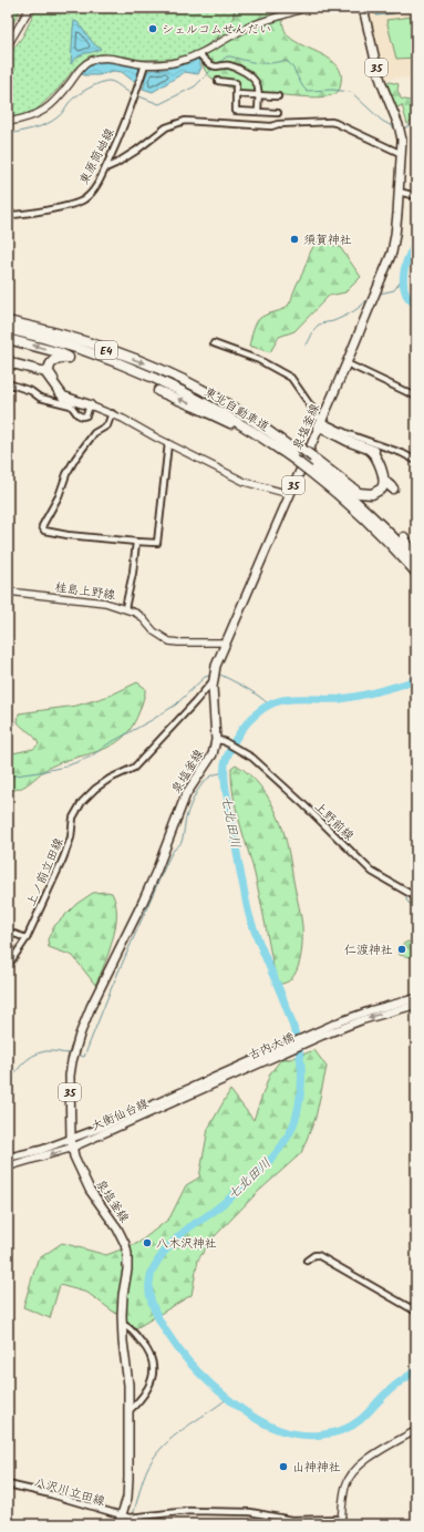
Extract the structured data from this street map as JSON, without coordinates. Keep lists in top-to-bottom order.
{
  "streets": {
    "highway": ["E4", "東北自動車道"],
    "main road": [
      "35",
      "泉塩釜線",
      "古内大橋",
      "大衡仙台線"
    ],
    "street": [
      "東原筒岫線",
      "桂島上野線",
      "上野前線",
      "上ノ前立田線",
      "八沢川立田線"
    ]
  },
  "crossings": [
    ["泉塩釜線", "桂島上野線"],
    ["泉塩釜線", "上野前線"],
    ["泉塩釜線", "上ノ前立田線"],
    ["泉塩釜線", "大衡仙台線"],
    ["泉塩釜線", "八沢川立田線"],
    ["古内大橋", "大衡仙台線"]
  ],
  "water": ["七北田川"],
  "places": [
    "シェルコムせんだい",
    "須賀神社",
    "仁渡神社",
    "八木沢神社",
    "山神神社"
  ]
}
